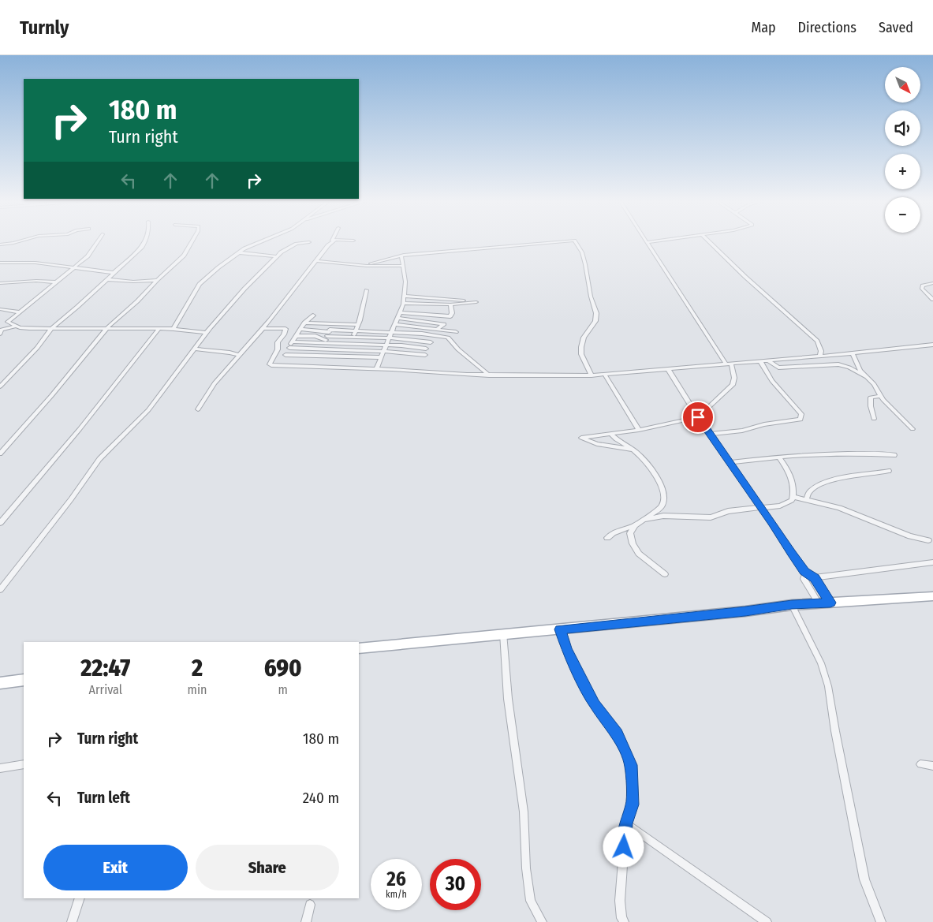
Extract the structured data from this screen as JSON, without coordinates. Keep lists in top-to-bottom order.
{
  "north": "bottom right",
  "page": {
    "header": "Turnly",
    "nav": ["Map", "Directions", "Saved"],
    "map_buttons": ["+", "−"],
    "turn": ["180 m", "Turn right"],
    "eta": [
      "22:47",
      "Arrival",
      "2",
      "min",
      "690",
      "m"
    ],
    "list": [
      {
        "name": "Turn right",
        "value": "180 m"
      },
      {
        "name": "Turn left",
        "value": "240 m"
      }
    ],
    "buttons": ["Exit", "Share"],
    "speed": "26 km/h",
    "limit": "30"
  }
}
